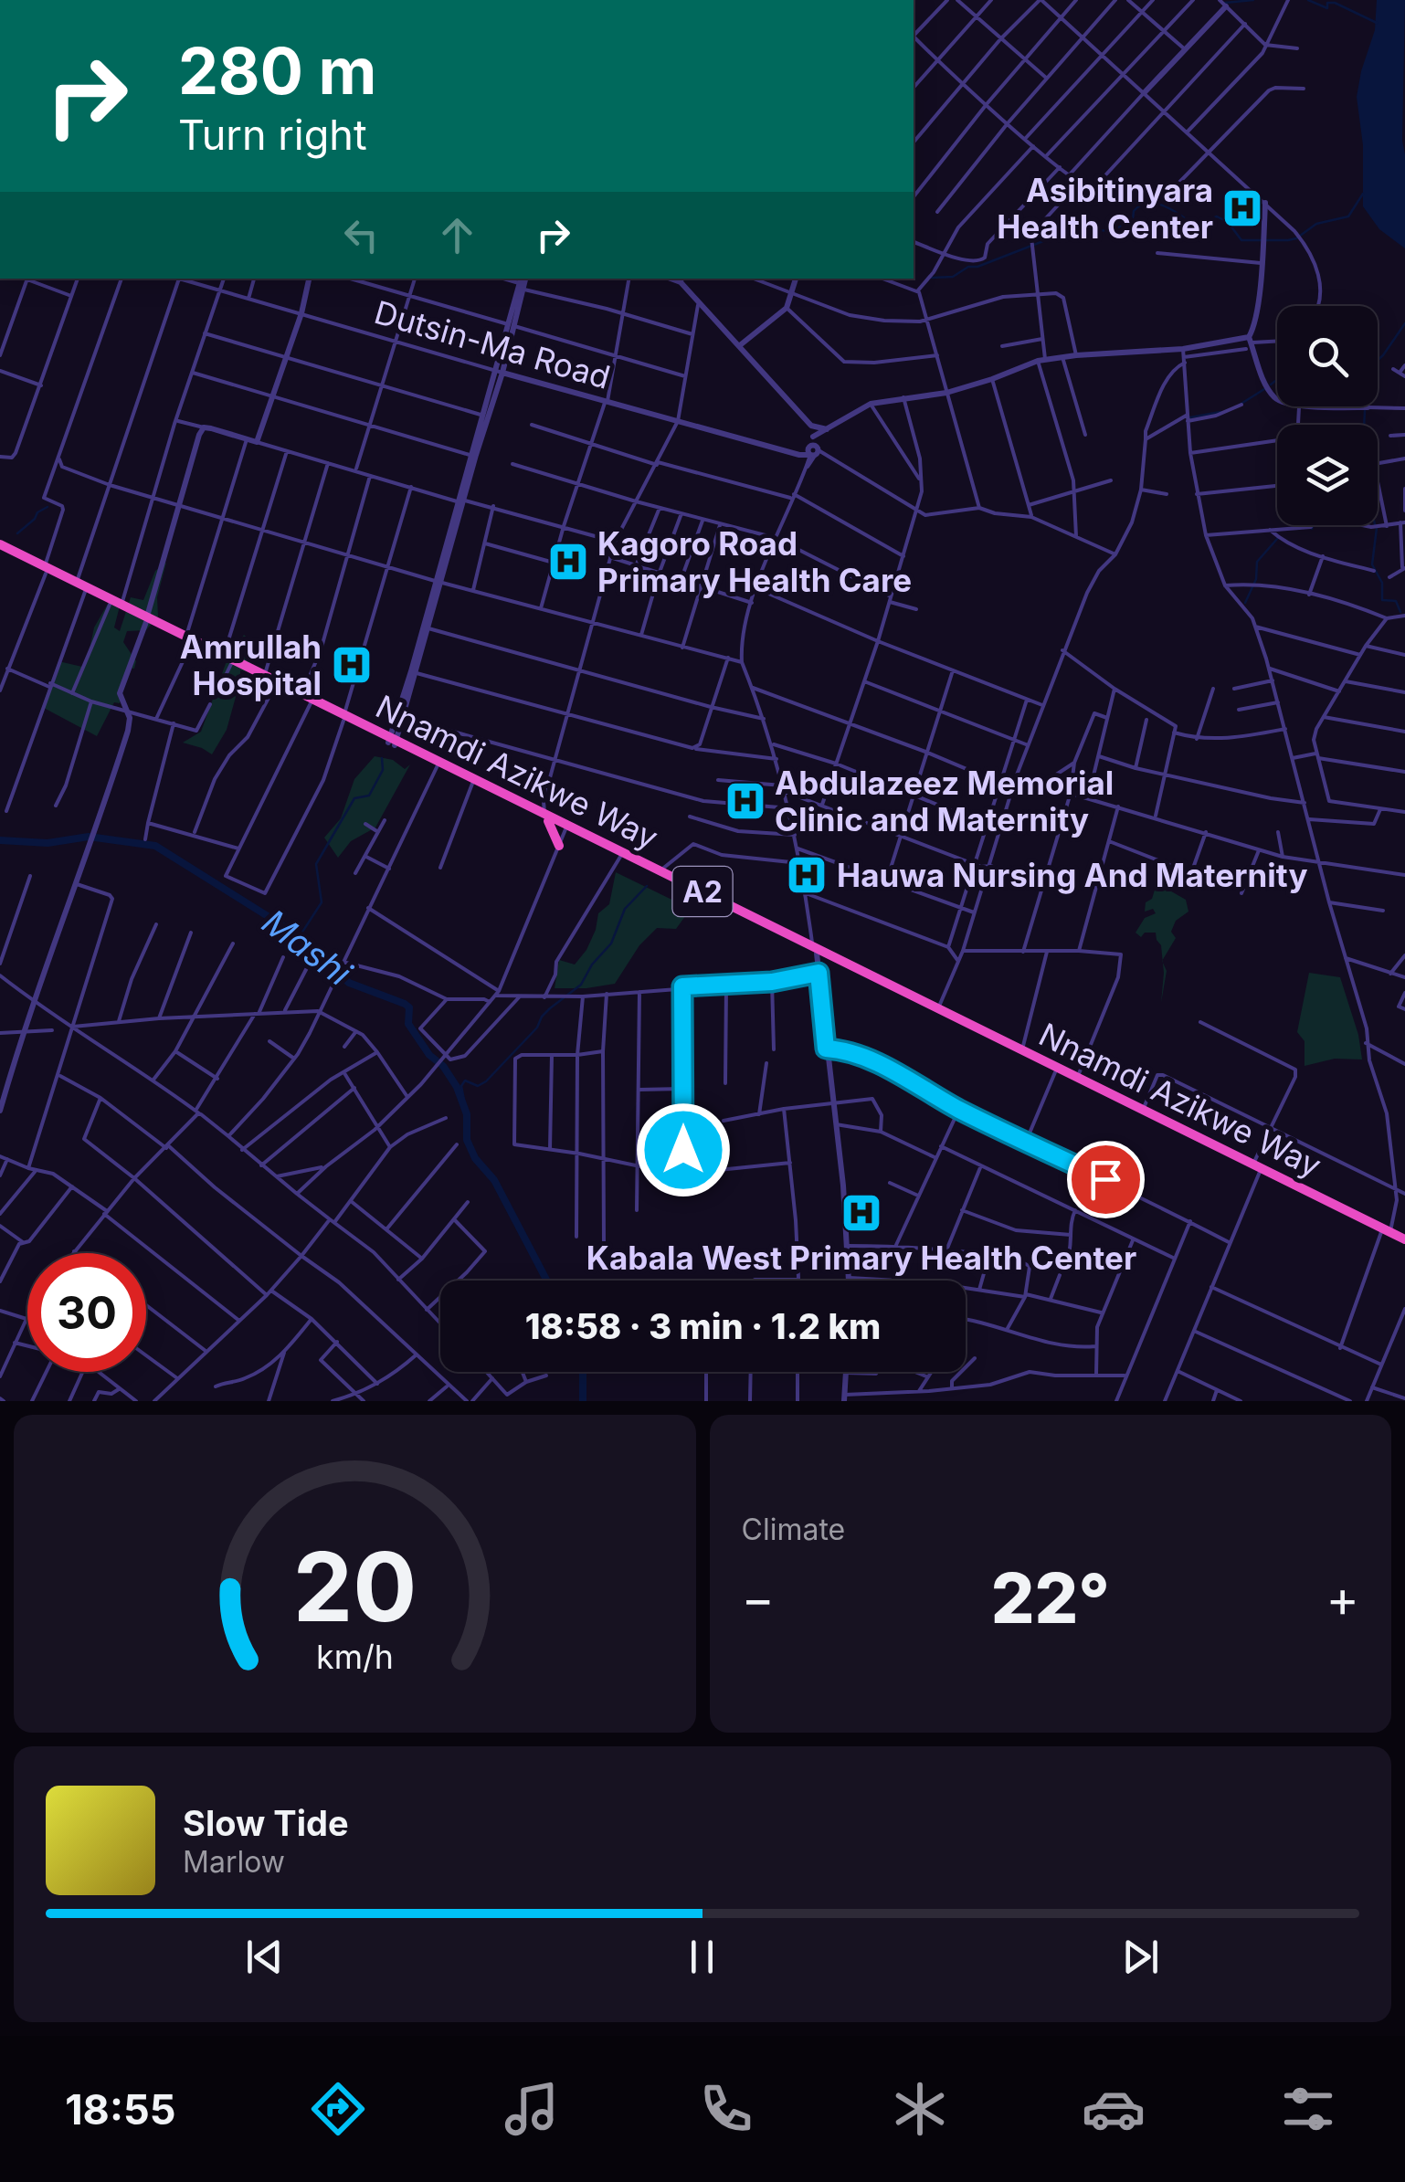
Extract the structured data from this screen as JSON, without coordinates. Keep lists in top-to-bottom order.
{
  "streets": {
    "highway": ["Nnamdi Azikwe Way", "A2"],
    "street": ["Dutsin-Ma Road"]
  },
  "water": ["Mashi"],
  "places": {
    "hospital": [
      "Asibitinyara Health Center",
      "Kagoro Road Primary Health Care",
      "Amrullah Hospital",
      "Abdulazeez Memorial Clinic and Maternity",
      "Hauwa Nursing And Maternity",
      "Kabala West Primary Health Center"
    ]
  },
  "page": {
    "turn": ["280 m", "Turn right"],
    "limit": "30",
    "trip": "18:58 · 3 min · 1.2 km",
    "tile": "Climate",
    "heat": ["−", "22°", "+"],
    "song": ["Slow Tide", "Marlow"],
    "tabs": "18:55",
    "gauge": ["20", "km/h"]
  }
}
